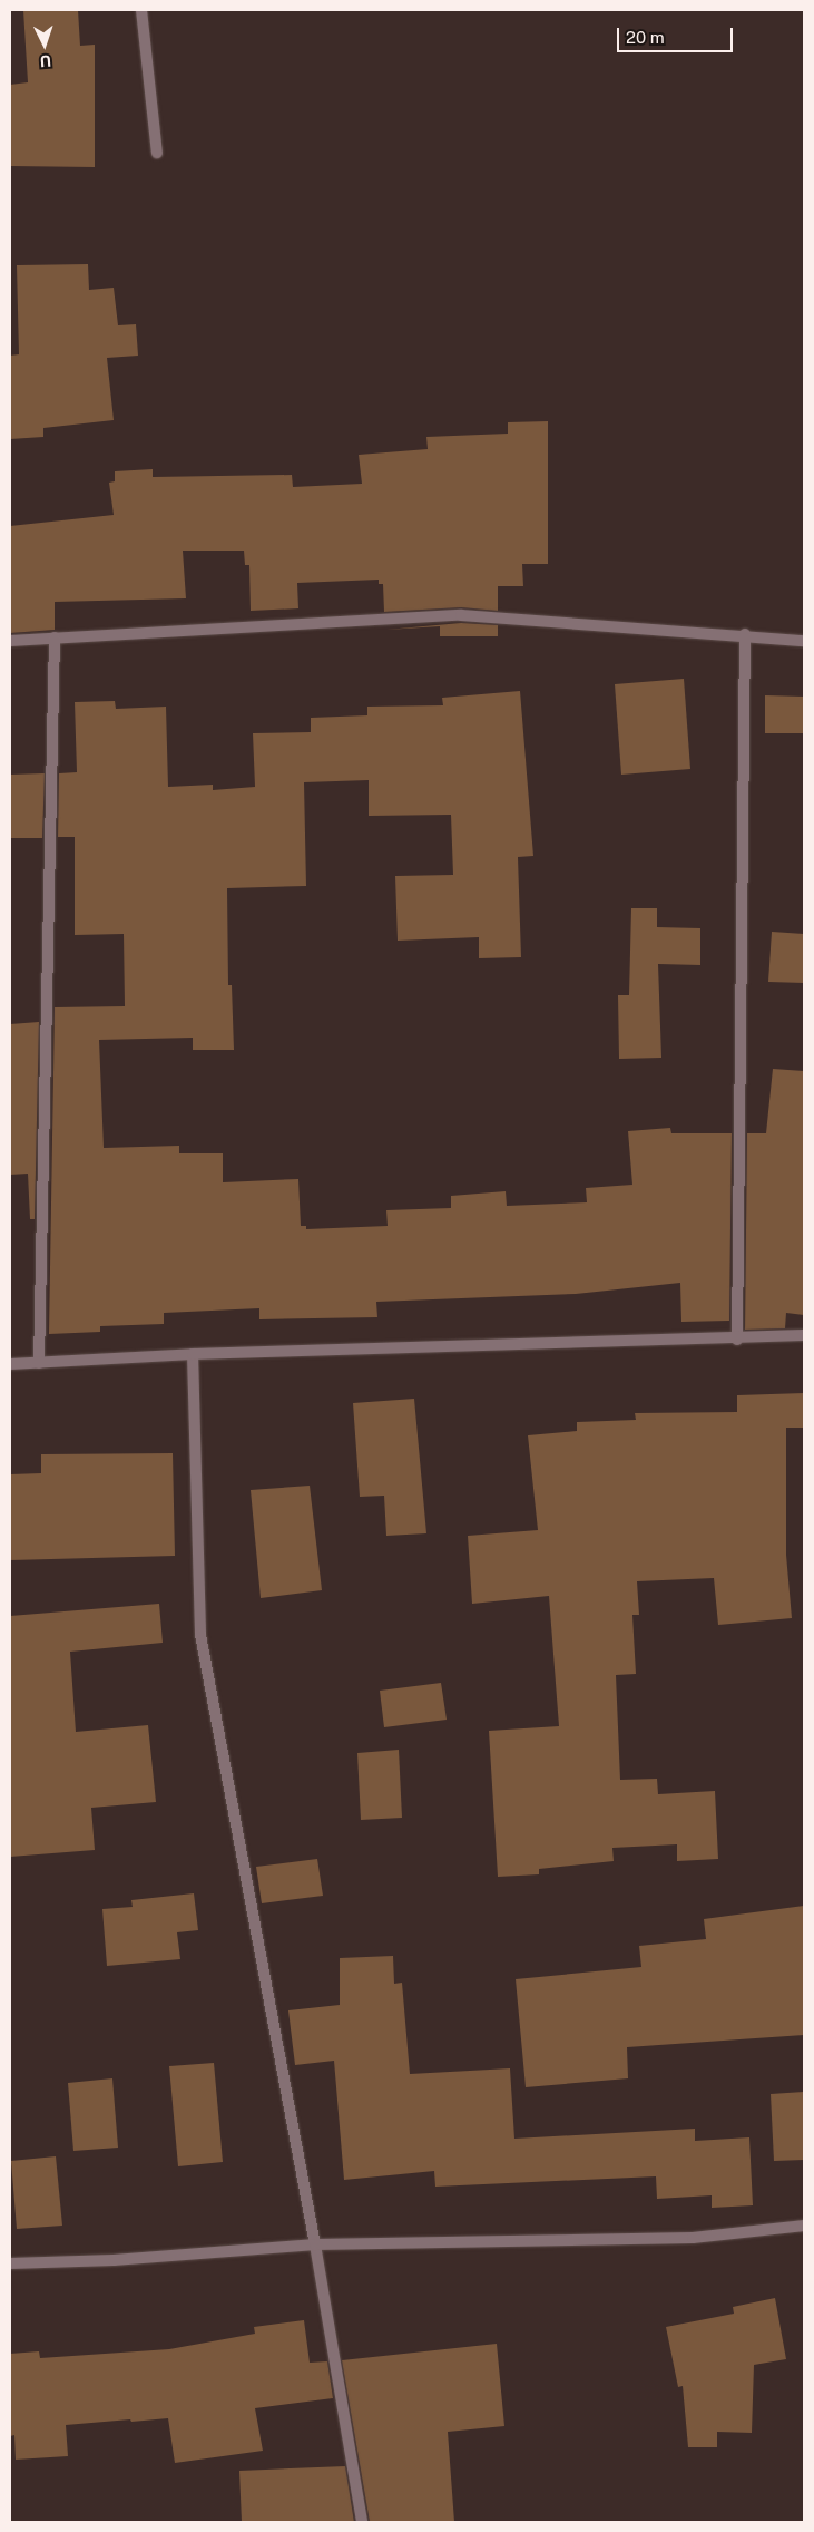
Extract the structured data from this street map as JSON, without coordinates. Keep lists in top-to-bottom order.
{
  "scale_bar": "20 m",
  "north": "bottom"
}
